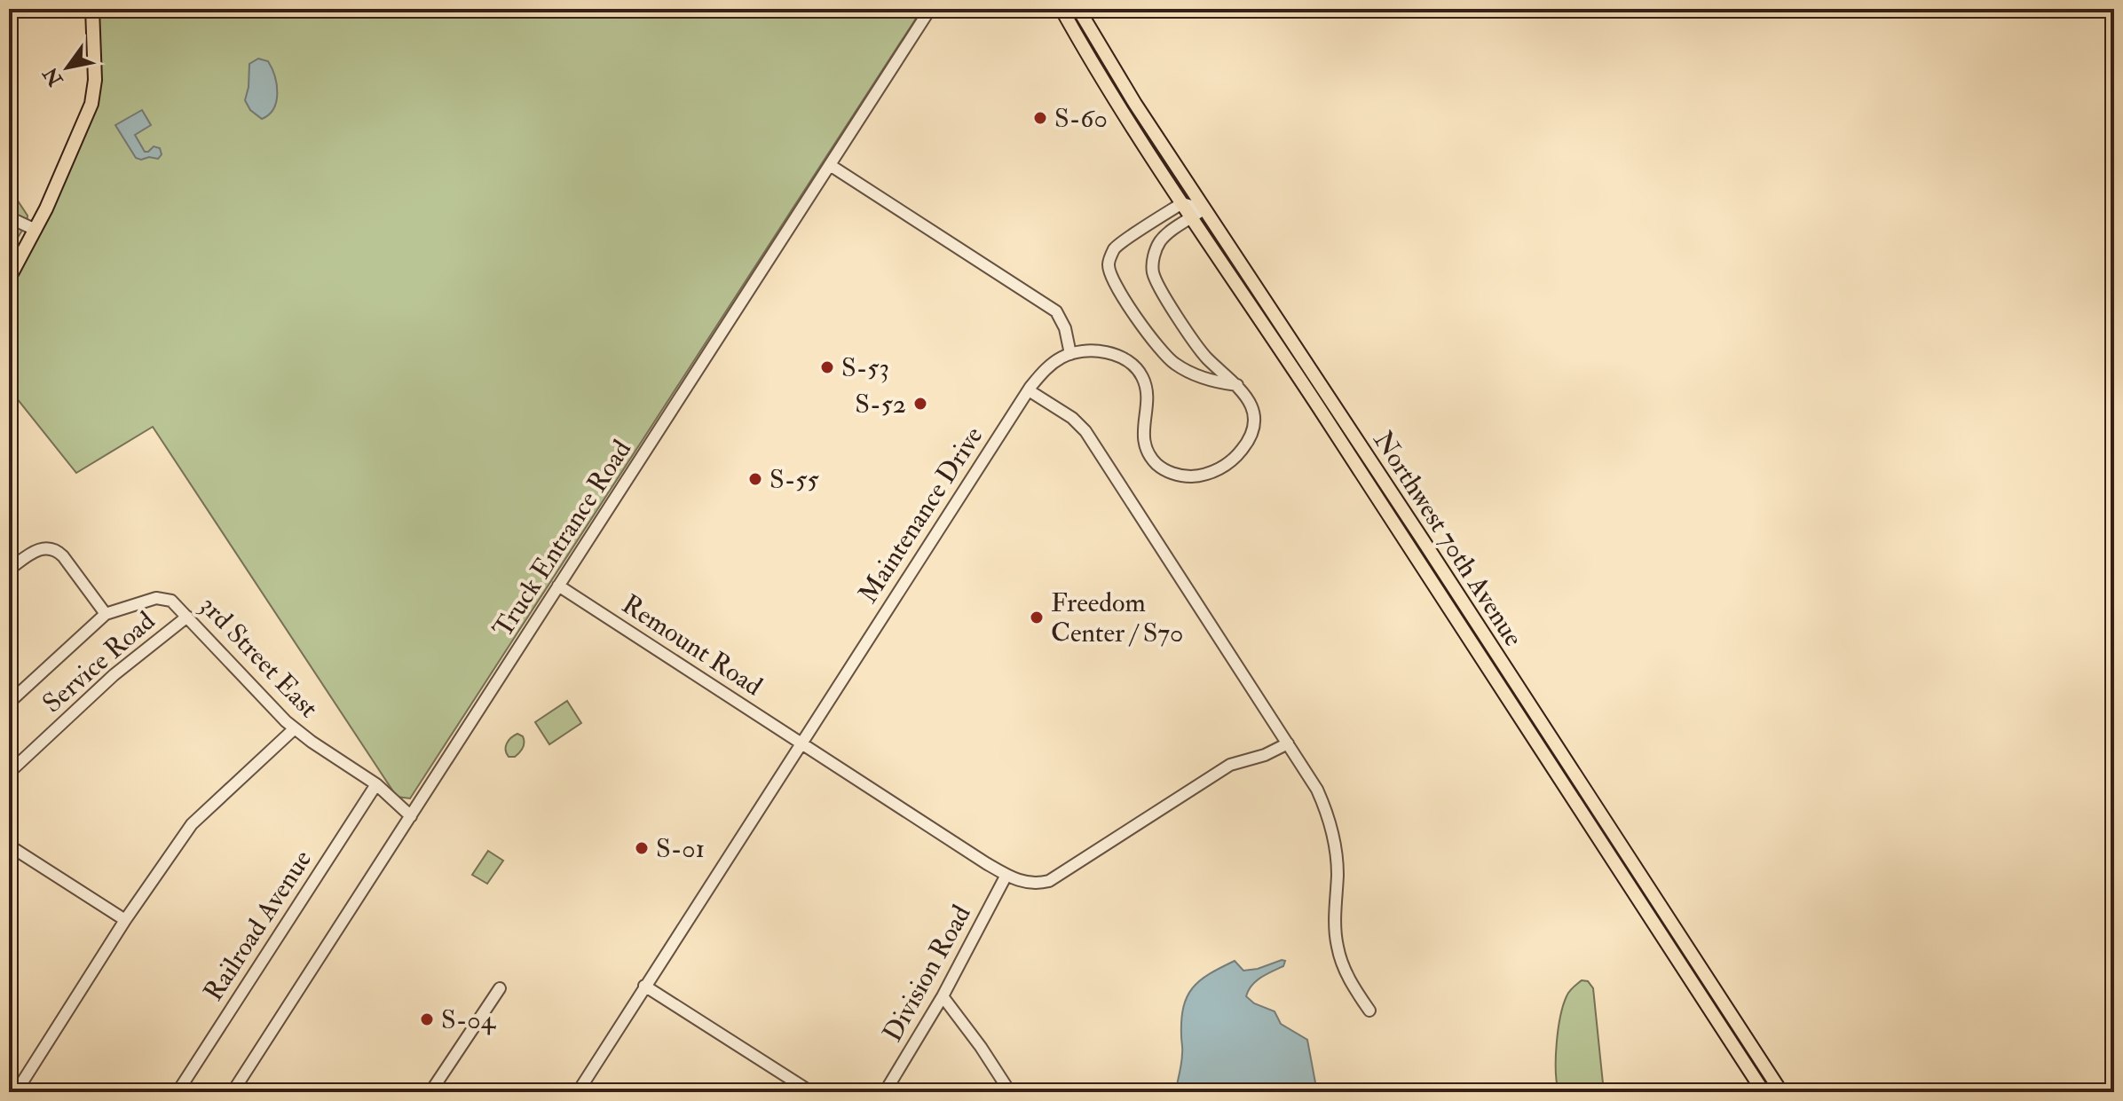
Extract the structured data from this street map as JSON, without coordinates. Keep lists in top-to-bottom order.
{
  "streets": {
    "main road": ["Northwest 70th Avenue"],
    "street": [
      "Maintenance Drive",
      "Truck Entrance Road",
      "Remount Road",
      "3rd Street East",
      "Service Road",
      "Railroad Avenue",
      "Division Road"
    ]
  },
  "crossings": [
    ["Maintenance Drive", "Remount Road"],
    ["Truck Entrance Road", "Remount Road"],
    ["Truck Entrance Road", "3rd Street East"],
    ["Remount Road", "Division Road"],
    ["3rd Street East", "Service Road"],
    ["3rd Street East", "Railroad Avenue"]
  ],
  "places": [
    "S-60",
    "S-53",
    "S-52",
    "S-55",
    "Freedom Center / S70",
    "S-01",
    "S-04"
  ],
  "north": "bottom left"
}
